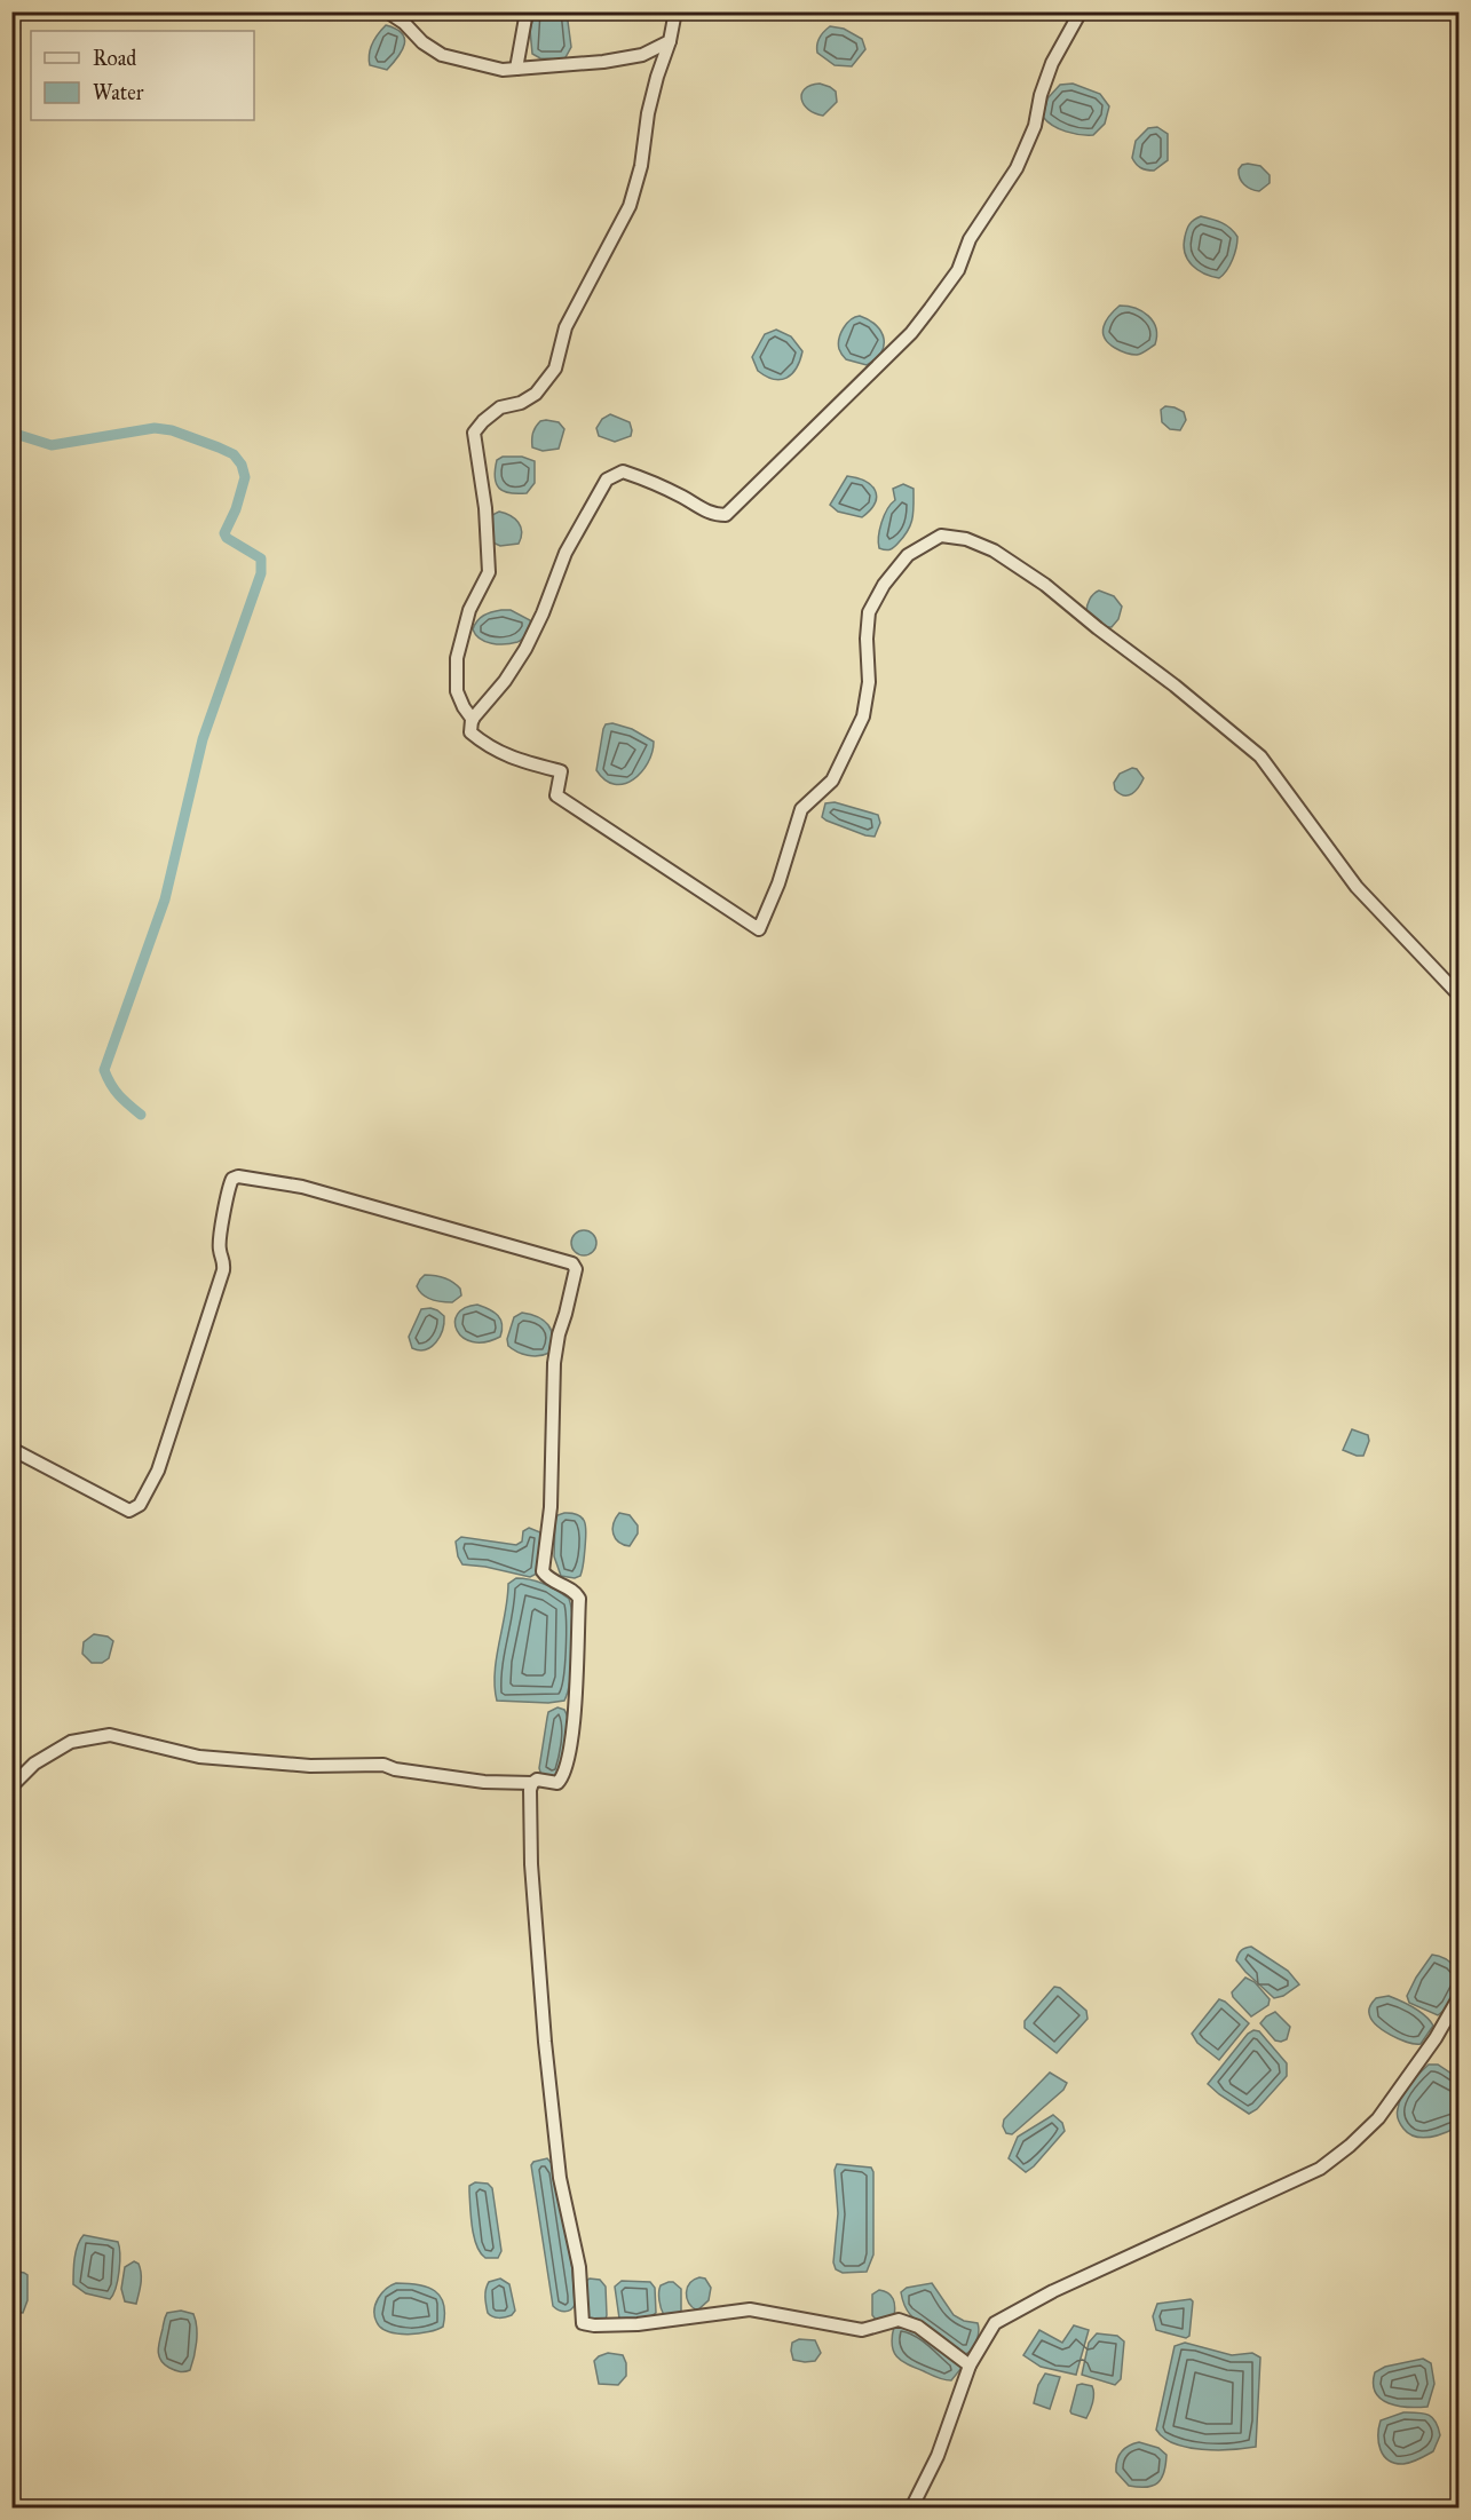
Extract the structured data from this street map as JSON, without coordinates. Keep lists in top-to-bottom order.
{
  "legend": ["Road", "Water"]
}
